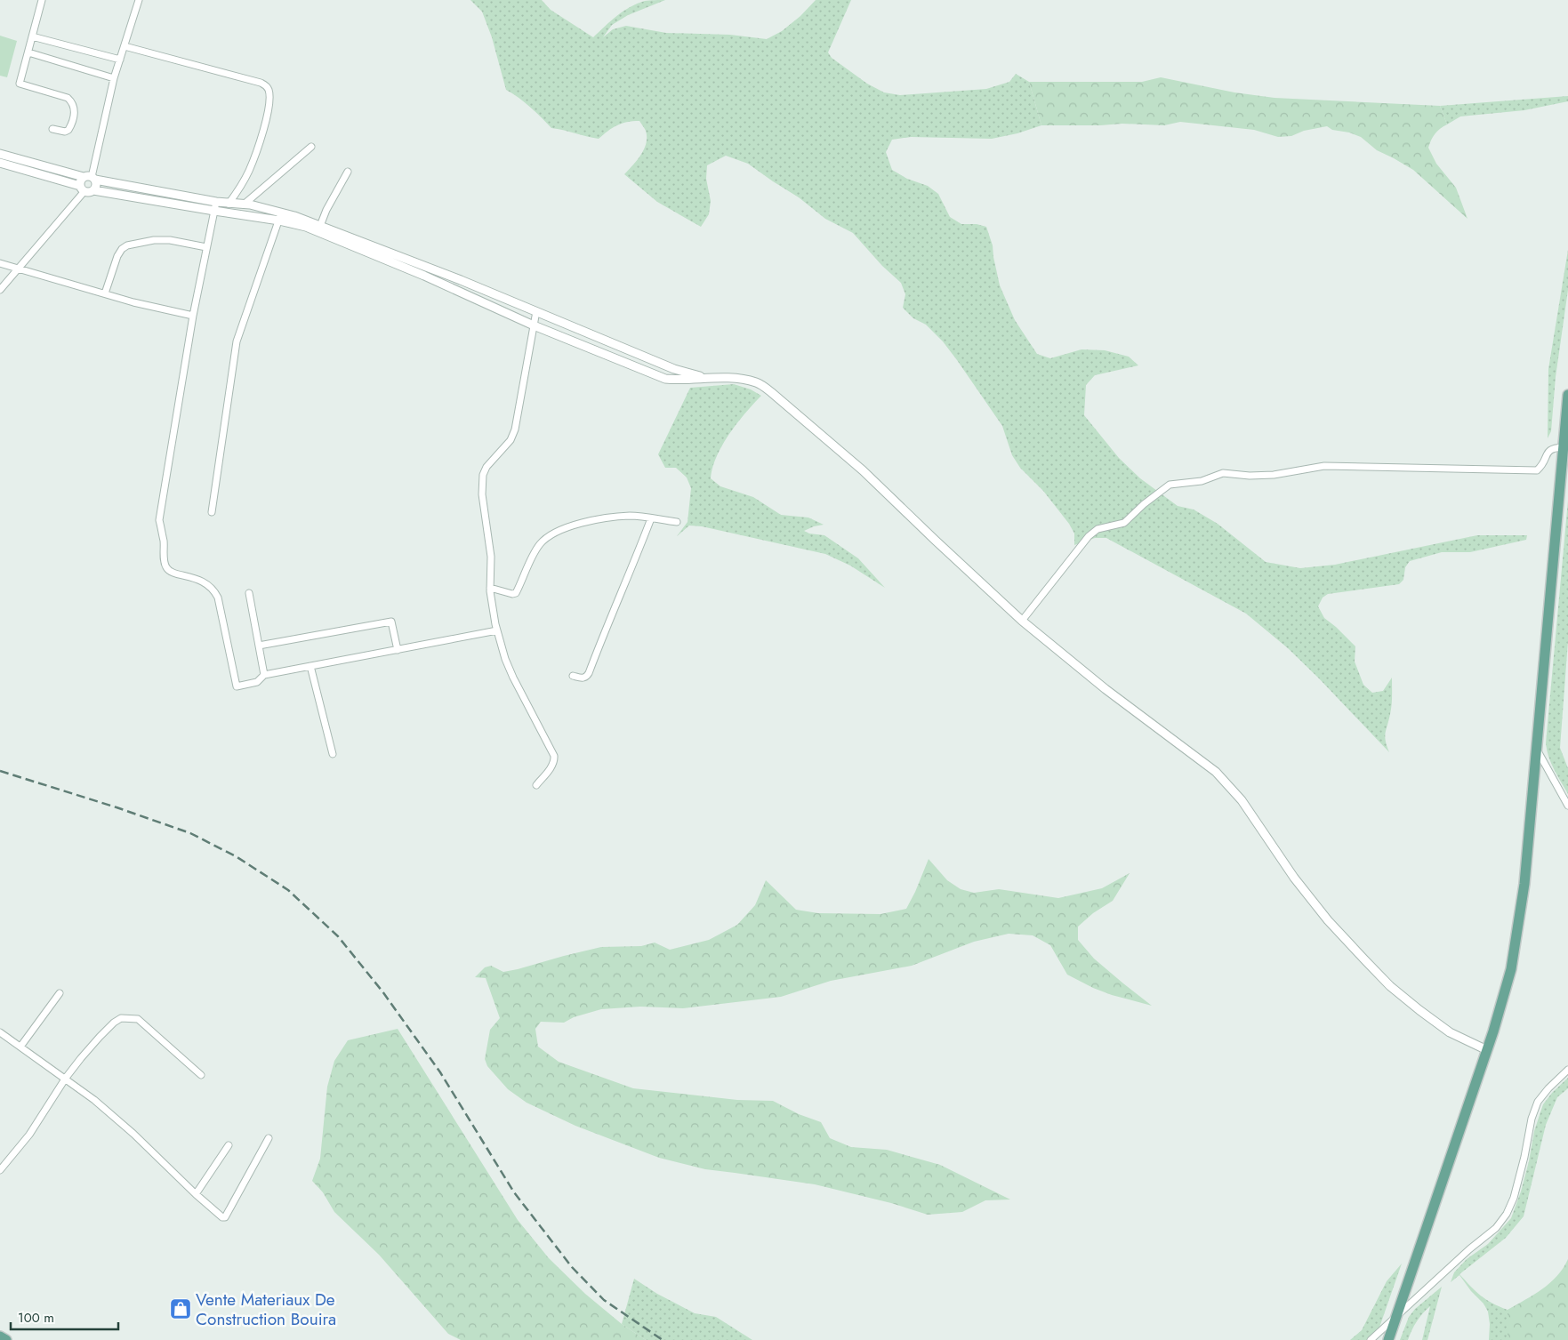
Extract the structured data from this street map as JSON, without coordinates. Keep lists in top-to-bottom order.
{
  "places": {
    "shop": ["Vente Materiaux De Construction Bouira"]
  },
  "scale_bar": "100 m"
}
